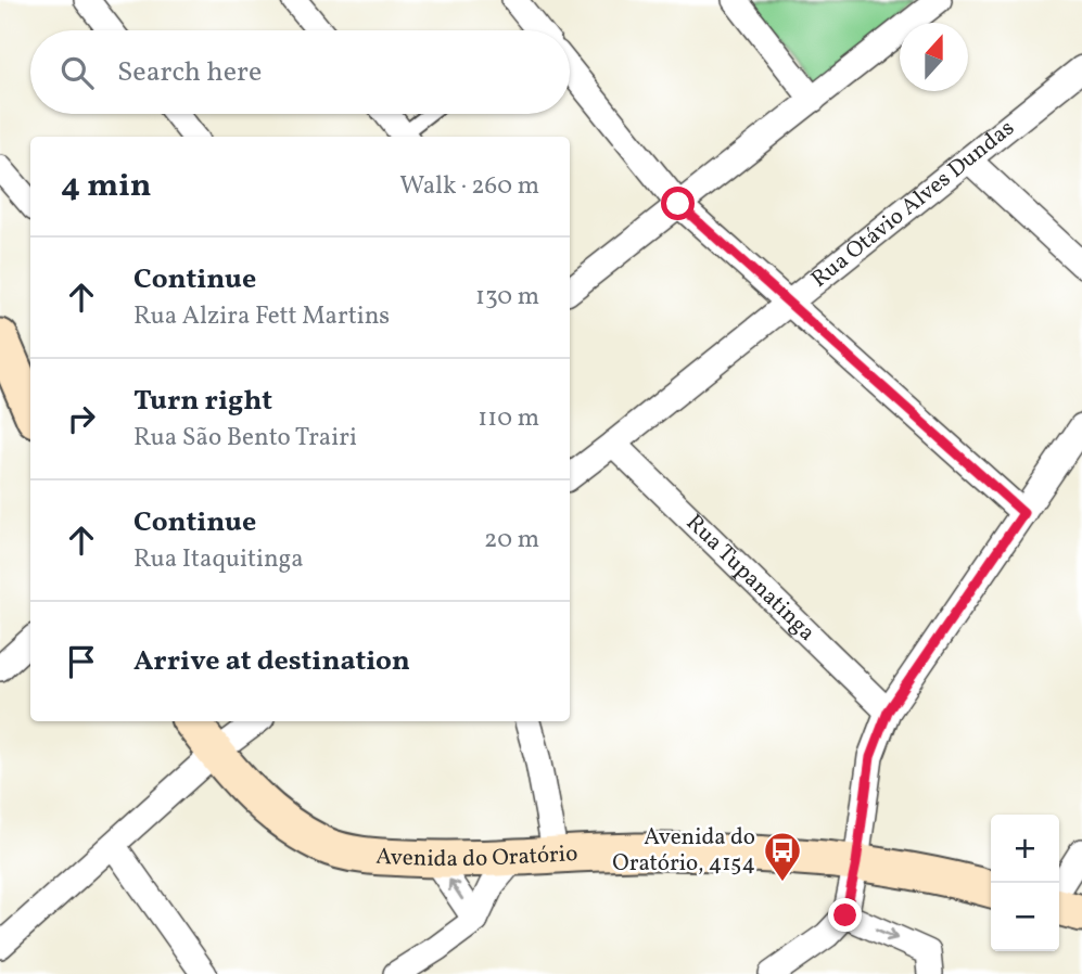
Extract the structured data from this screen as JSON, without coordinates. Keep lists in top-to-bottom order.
{
  "streets": {
    "main road": ["Avenida do Oratório"],
    "street": ["Rua Otávio Alves Dundas", "Rua Tupanatinga"]
  },
  "crossings": [
    ["Rua Otávio Alves Dundas", "Rua Tupanatinga"]
  ],
  "places": {
    "bus stop": ["Avenida do Oratório, 4154"]
  },
  "north": "top",
  "page": {
    "search": "Search here",
    "heading": ["4 min", "Walk · 260 m"],
    "list": [
      ["Continue", "Rua Alzira Fett Martins", "130 m"],
      ["Turn right", "Rua São Bento Trairi", "110 m"],
      ["Continue", "Rua Itaquitinga", "20 m"],
      "Arrive at destination"
    ],
    "map_buttons": ["+", "−"]
  }
}
